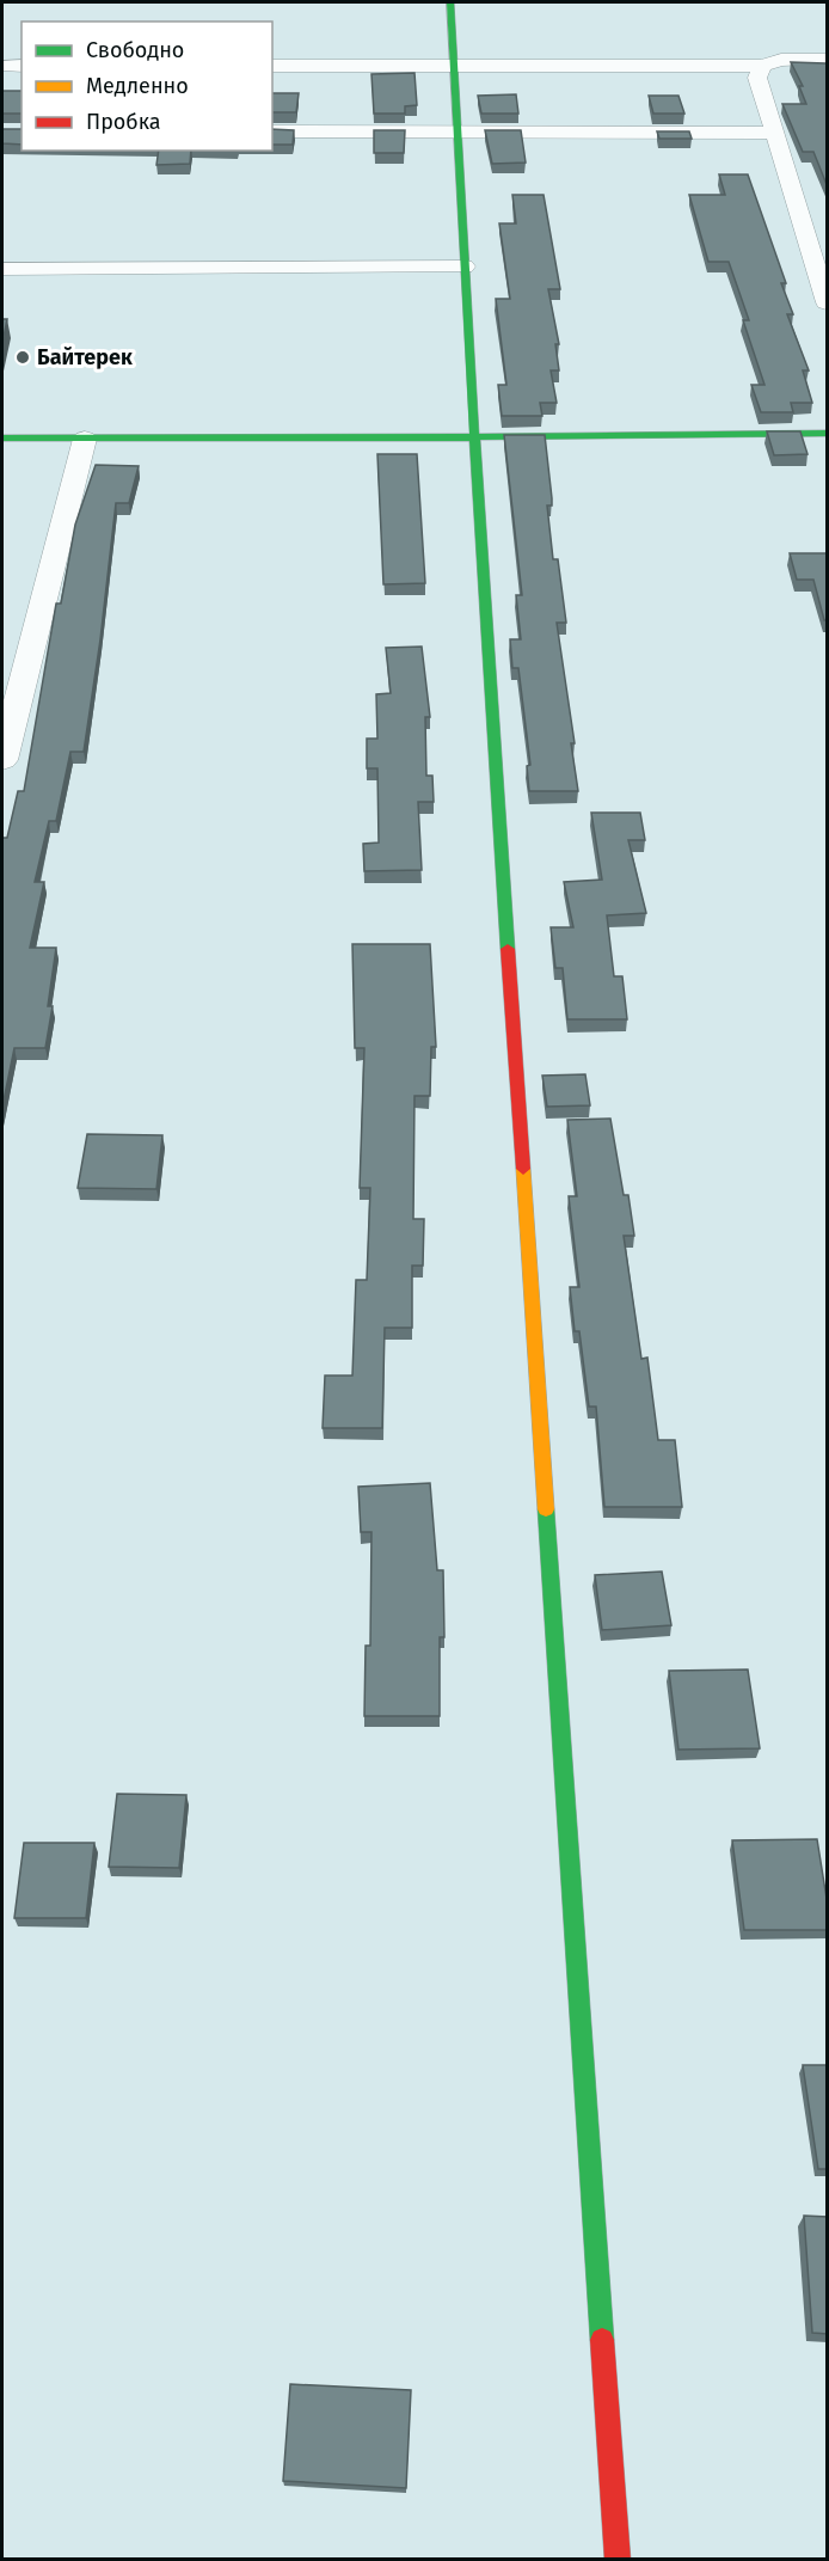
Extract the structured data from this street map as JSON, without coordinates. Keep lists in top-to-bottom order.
{
  "places": ["Байтерек"],
  "legend": ["Свободно", "Медленно", "Пробка"]
}
